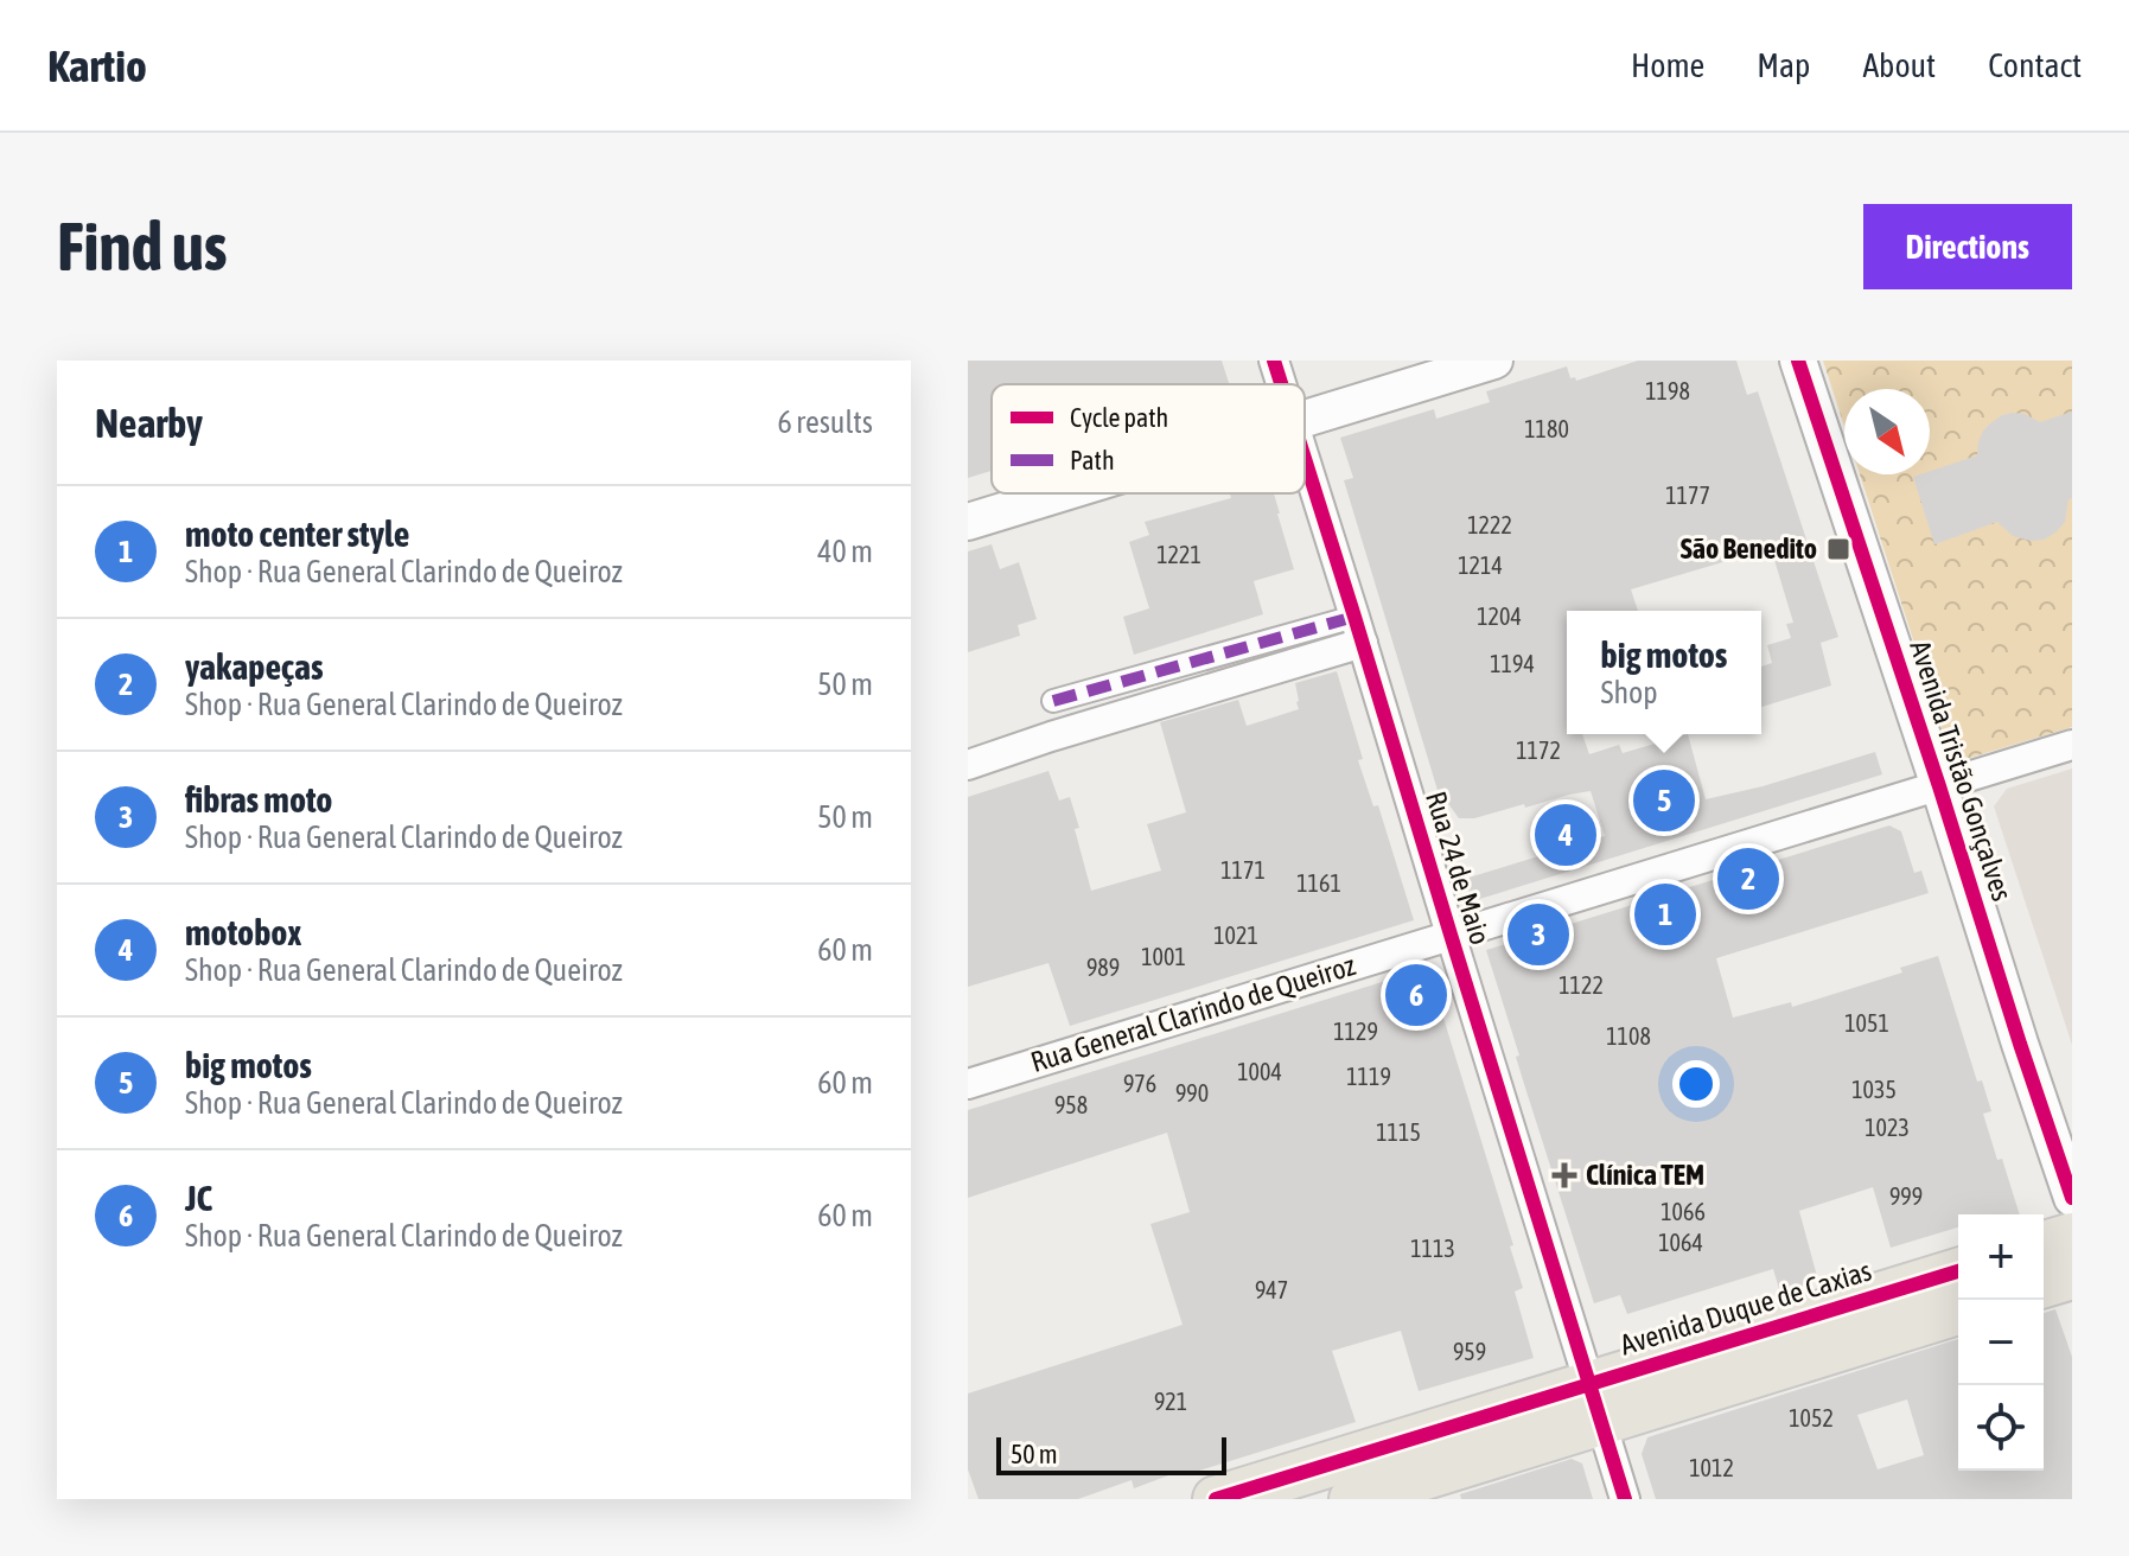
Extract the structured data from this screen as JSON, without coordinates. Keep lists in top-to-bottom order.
{
  "streets": {
    "main road": ["Avenida Duque de Caxias"],
    "street": ["Avenida Tristão Gonçalves", "Rua 24 de Maio", "Rua General Clarindo de Queiroz"]
  },
  "crossings": [
    ["Avenida Tristão Gonçalves", "Rua General Clarindo de Queiroz"],
    ["Rua 24 de Maio", "Rua General Clarindo de Queiroz"],
    ["Rua 24 de Maio", "Avenida Duque de Caxias"]
  ],
  "places": {
    "transit": ["São Benedito"],
    "health": ["Clínica TEM"]
  },
  "house_numbers": [
    "1198",
    "1180",
    "1177",
    "1222",
    "1221",
    "1214",
    "1204",
    "1194",
    "1172",
    "1171",
    "1161",
    "1021",
    "1001",
    "989",
    "1122",
    "1051",
    "1129",
    "1108",
    "1004",
    "1119",
    "976",
    "1035",
    "990",
    "958",
    "1023",
    "1115",
    "999",
    "1066",
    "1064",
    "1113",
    "947",
    "959",
    "921",
    "1052",
    "1012"
  ],
  "legend": ["Cycle path", "Path"],
  "scale_bar": "50 m",
  "north": "bottom right",
  "page": {
    "header": "Kartio",
    "nav": [
      "Home",
      "Map",
      "About",
      "Contact"
    ],
    "buttons": "Directions",
    "title": "Find us",
    "heading": ["Nearby", "6 results"],
    "list": [
      {
        "mark": "1",
        "name": "moto center style",
        "note": "Shop · Rua General Clarindo de Queiroz",
        "value": "40 m"
      },
      {
        "mark": "2",
        "name": "yakapeças",
        "note": "Shop · Rua General Clarindo de Queiroz",
        "value": "50 m"
      },
      {
        "mark": "3",
        "name": "fibras moto",
        "note": "Shop · Rua General Clarindo de Queiroz",
        "value": "50 m"
      },
      {
        "mark": "4",
        "name": "motobox",
        "note": "Shop · Rua General Clarindo de Queiroz",
        "value": "60 m"
      },
      {
        "mark": "5",
        "name": "big motos",
        "note": "Shop · Rua General Clarindo de Queiroz",
        "value": "60 m"
      },
      {
        "mark": "6",
        "name": "JC",
        "note": "Shop · Rua General Clarindo de Queiroz",
        "value": "60 m"
      }
    ],
    "popup": ["big motos", "Shop"],
    "pins": [
      "5",
      "4",
      "2",
      "1",
      "3",
      "6"
    ],
    "map_buttons": ["+", "−"],
    "scale": "50 m"
  }
}
